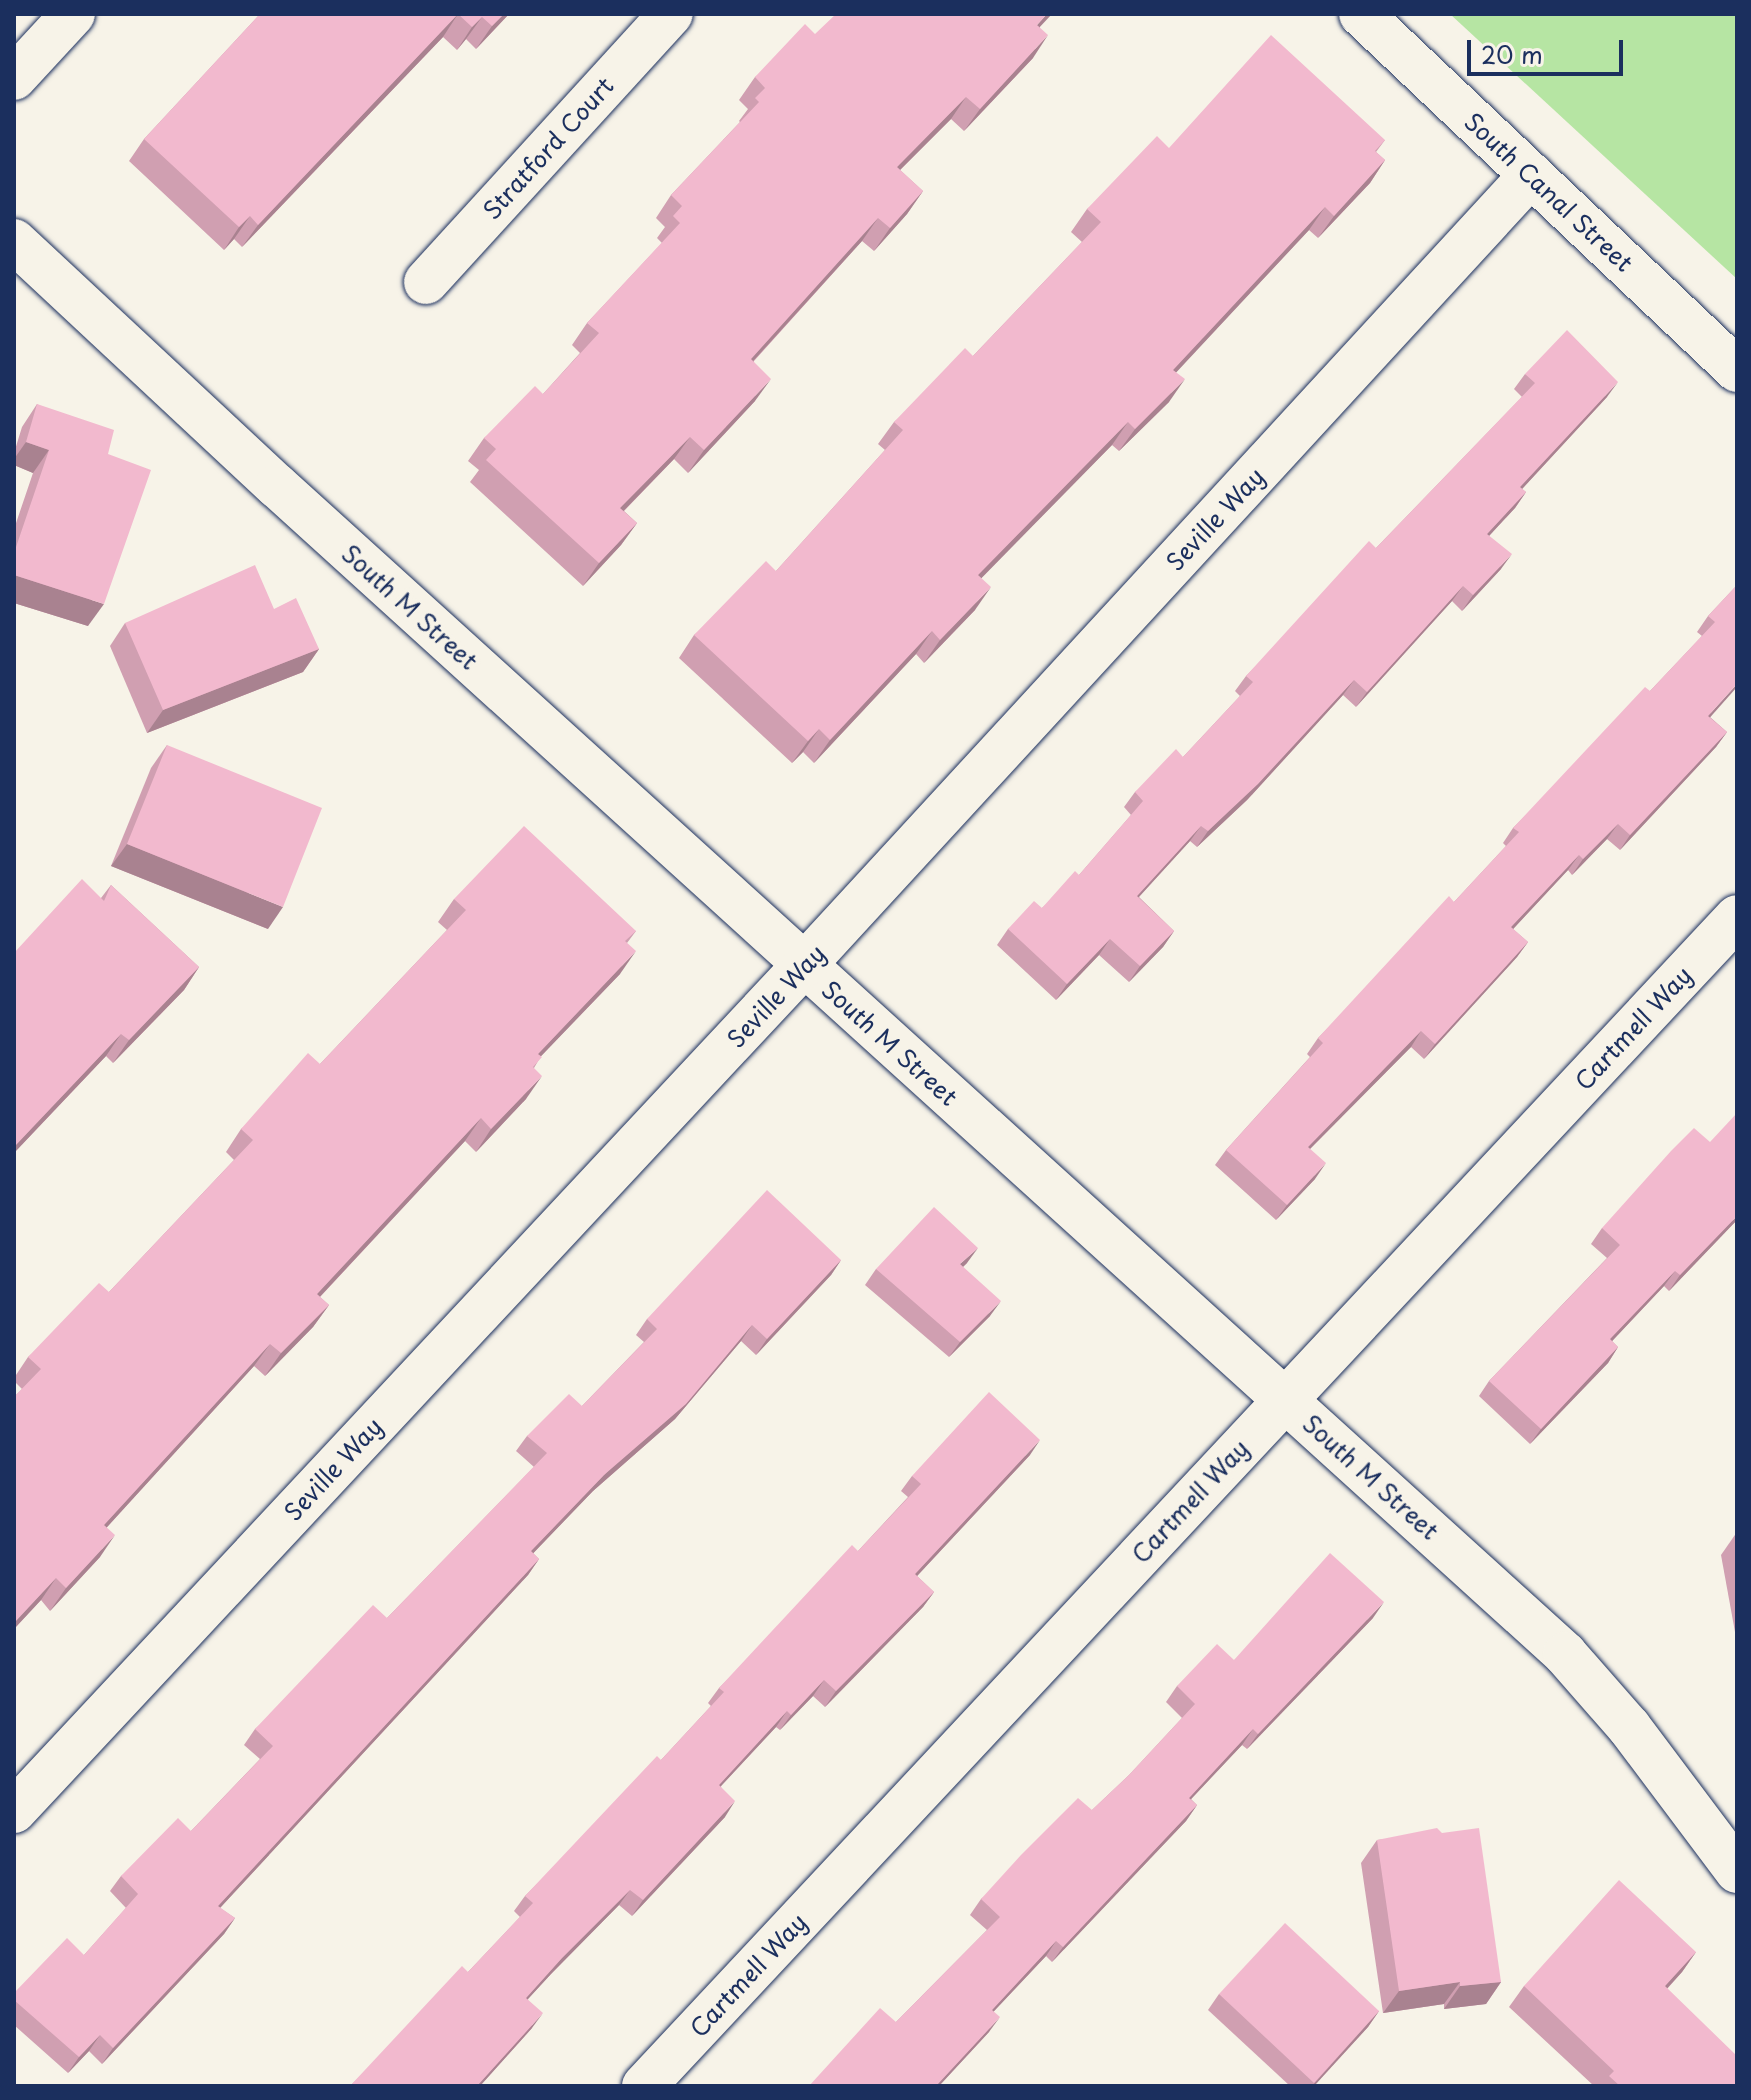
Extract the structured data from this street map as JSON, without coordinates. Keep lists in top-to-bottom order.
{
  "streets": {
    "street": [
      "Stratford Court",
      "South Canal Street",
      "Seville Way",
      "South M Street",
      "Cartmell Way"
    ]
  },
  "crossings": [
    ["South Canal Street", "Seville Way"],
    ["Seville Way", "South M Street"],
    ["South M Street", "Cartmell Way"]
  ],
  "scale_bar": "20 m"
}
